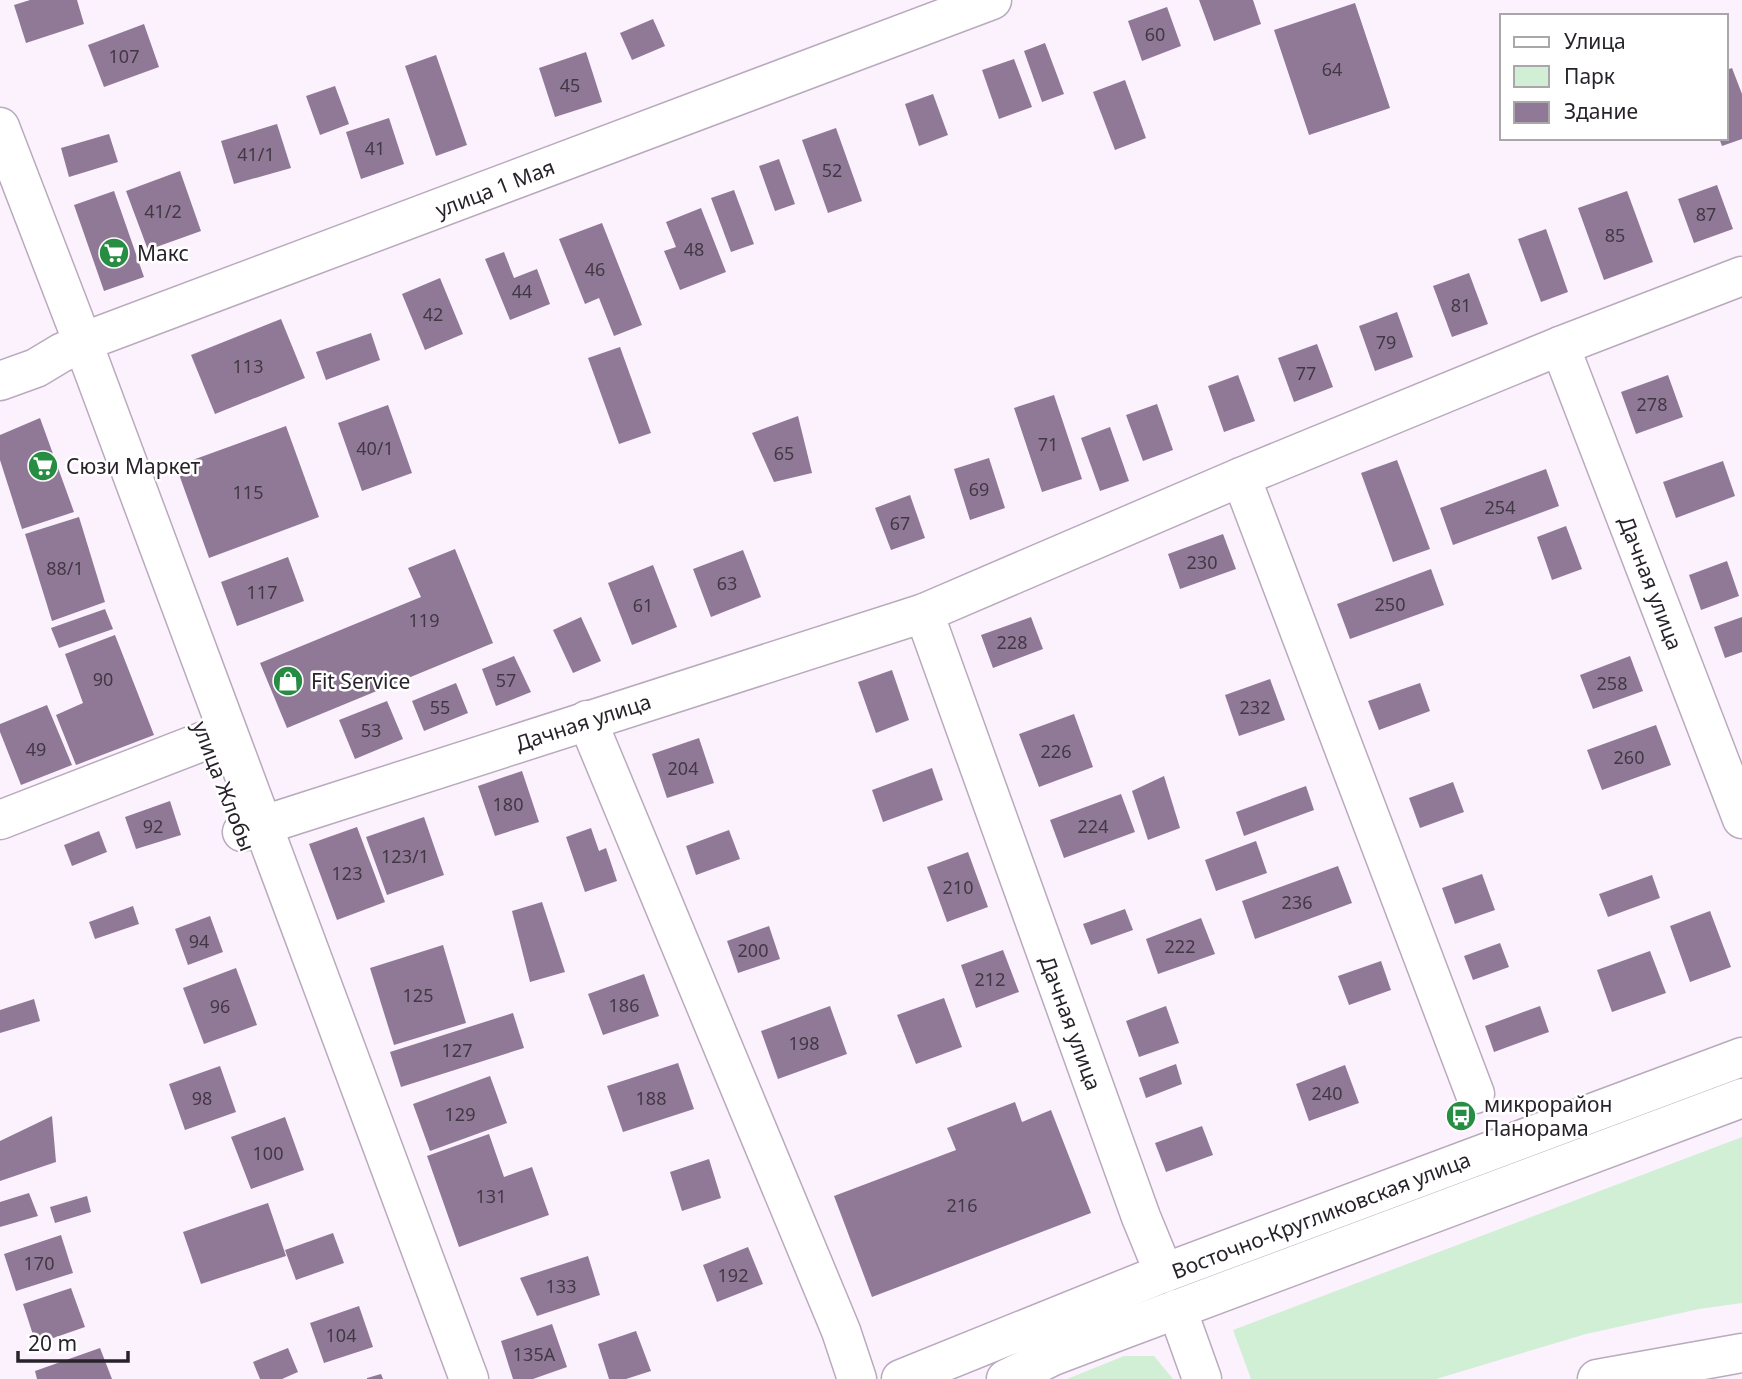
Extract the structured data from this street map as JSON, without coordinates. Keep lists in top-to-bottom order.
{
  "streets": {
    "street": [
      "улица 1 Мая",
      "Дачная улица",
      "улица Жлобы",
      "Восточно-Кругликовская улица"
    ]
  },
  "crossings": [
    ["улица 1 Мая", "улица Жлобы"],
    ["Дачная улица", "улица Жлобы"],
    ["Дачная улица", "Восточно-Кругликовская улица"]
  ],
  "places": {
    "supermarket": ["Макс", "Сюзи Маркет"],
    "shop": ["Fit Service"],
    "bus stop": ["микрорайон Панорама"]
  },
  "house_numbers": [
    "60",
    "107",
    "64",
    "45",
    "41",
    "41/1",
    "52",
    "41/2",
    "87",
    "85",
    "48",
    "46",
    "44",
    "81",
    "42",
    "79",
    "113",
    "77",
    "278",
    "71",
    "40/1",
    "65",
    "69",
    "115",
    "254",
    "67",
    "230",
    "88/1",
    "63",
    "117",
    "250",
    "61",
    "119",
    "228",
    "90",
    "57",
    "258",
    "55",
    "232",
    "53",
    "49",
    "226",
    "260",
    "204",
    "180",
    "92",
    "224",
    "123/1",
    "123",
    "210",
    "236",
    "94",
    "222",
    "200",
    "212",
    "125",
    "186",
    "96",
    "198",
    "127",
    "240",
    "98",
    "188",
    "129",
    "100",
    "131",
    "216",
    "170",
    "192",
    "133",
    "104",
    "135А"
  ],
  "legend": ["Улица", "Парк", "Здание"],
  "scale_bar": "20 m"
}
